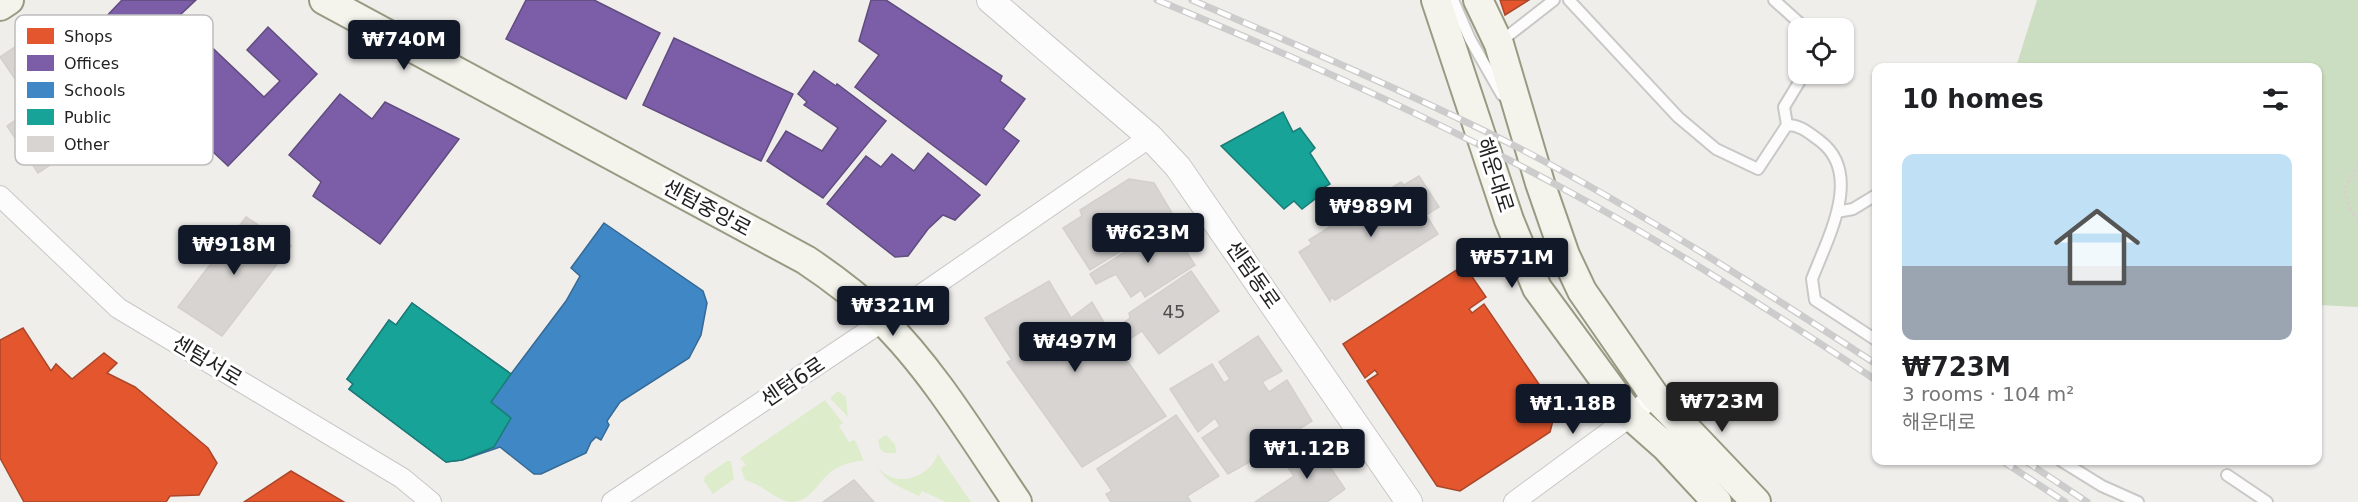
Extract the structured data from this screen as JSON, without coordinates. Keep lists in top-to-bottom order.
{
  "streets": {
    "main road": ["해운대로", "센텀중앙로"],
    "street": ["센텀동로", "센텀서로", "센텀6로"]
  },
  "crossings": [
    ["센텀중앙로", "센텀6로"],
    ["센텀동로", "센텀6로"]
  ],
  "house_numbers": ["45"],
  "legend": [
    "Shops",
    "Offices",
    "Schools",
    "Public",
    "Other"
  ],
  "page": {
    "price": [
      "₩740M",
      "₩989M",
      "₩623M",
      "₩918M",
      "₩571M",
      "₩321M",
      "₩497M",
      "₩723M",
      "₩1.18B",
      "₩1.12B"
    ],
    "heading": "10 homes",
    "list": [
      {
        "name": "₩723M",
        "note": "3 rooms · 104 m² · 해운대로"
      }
    ]
  }
}
